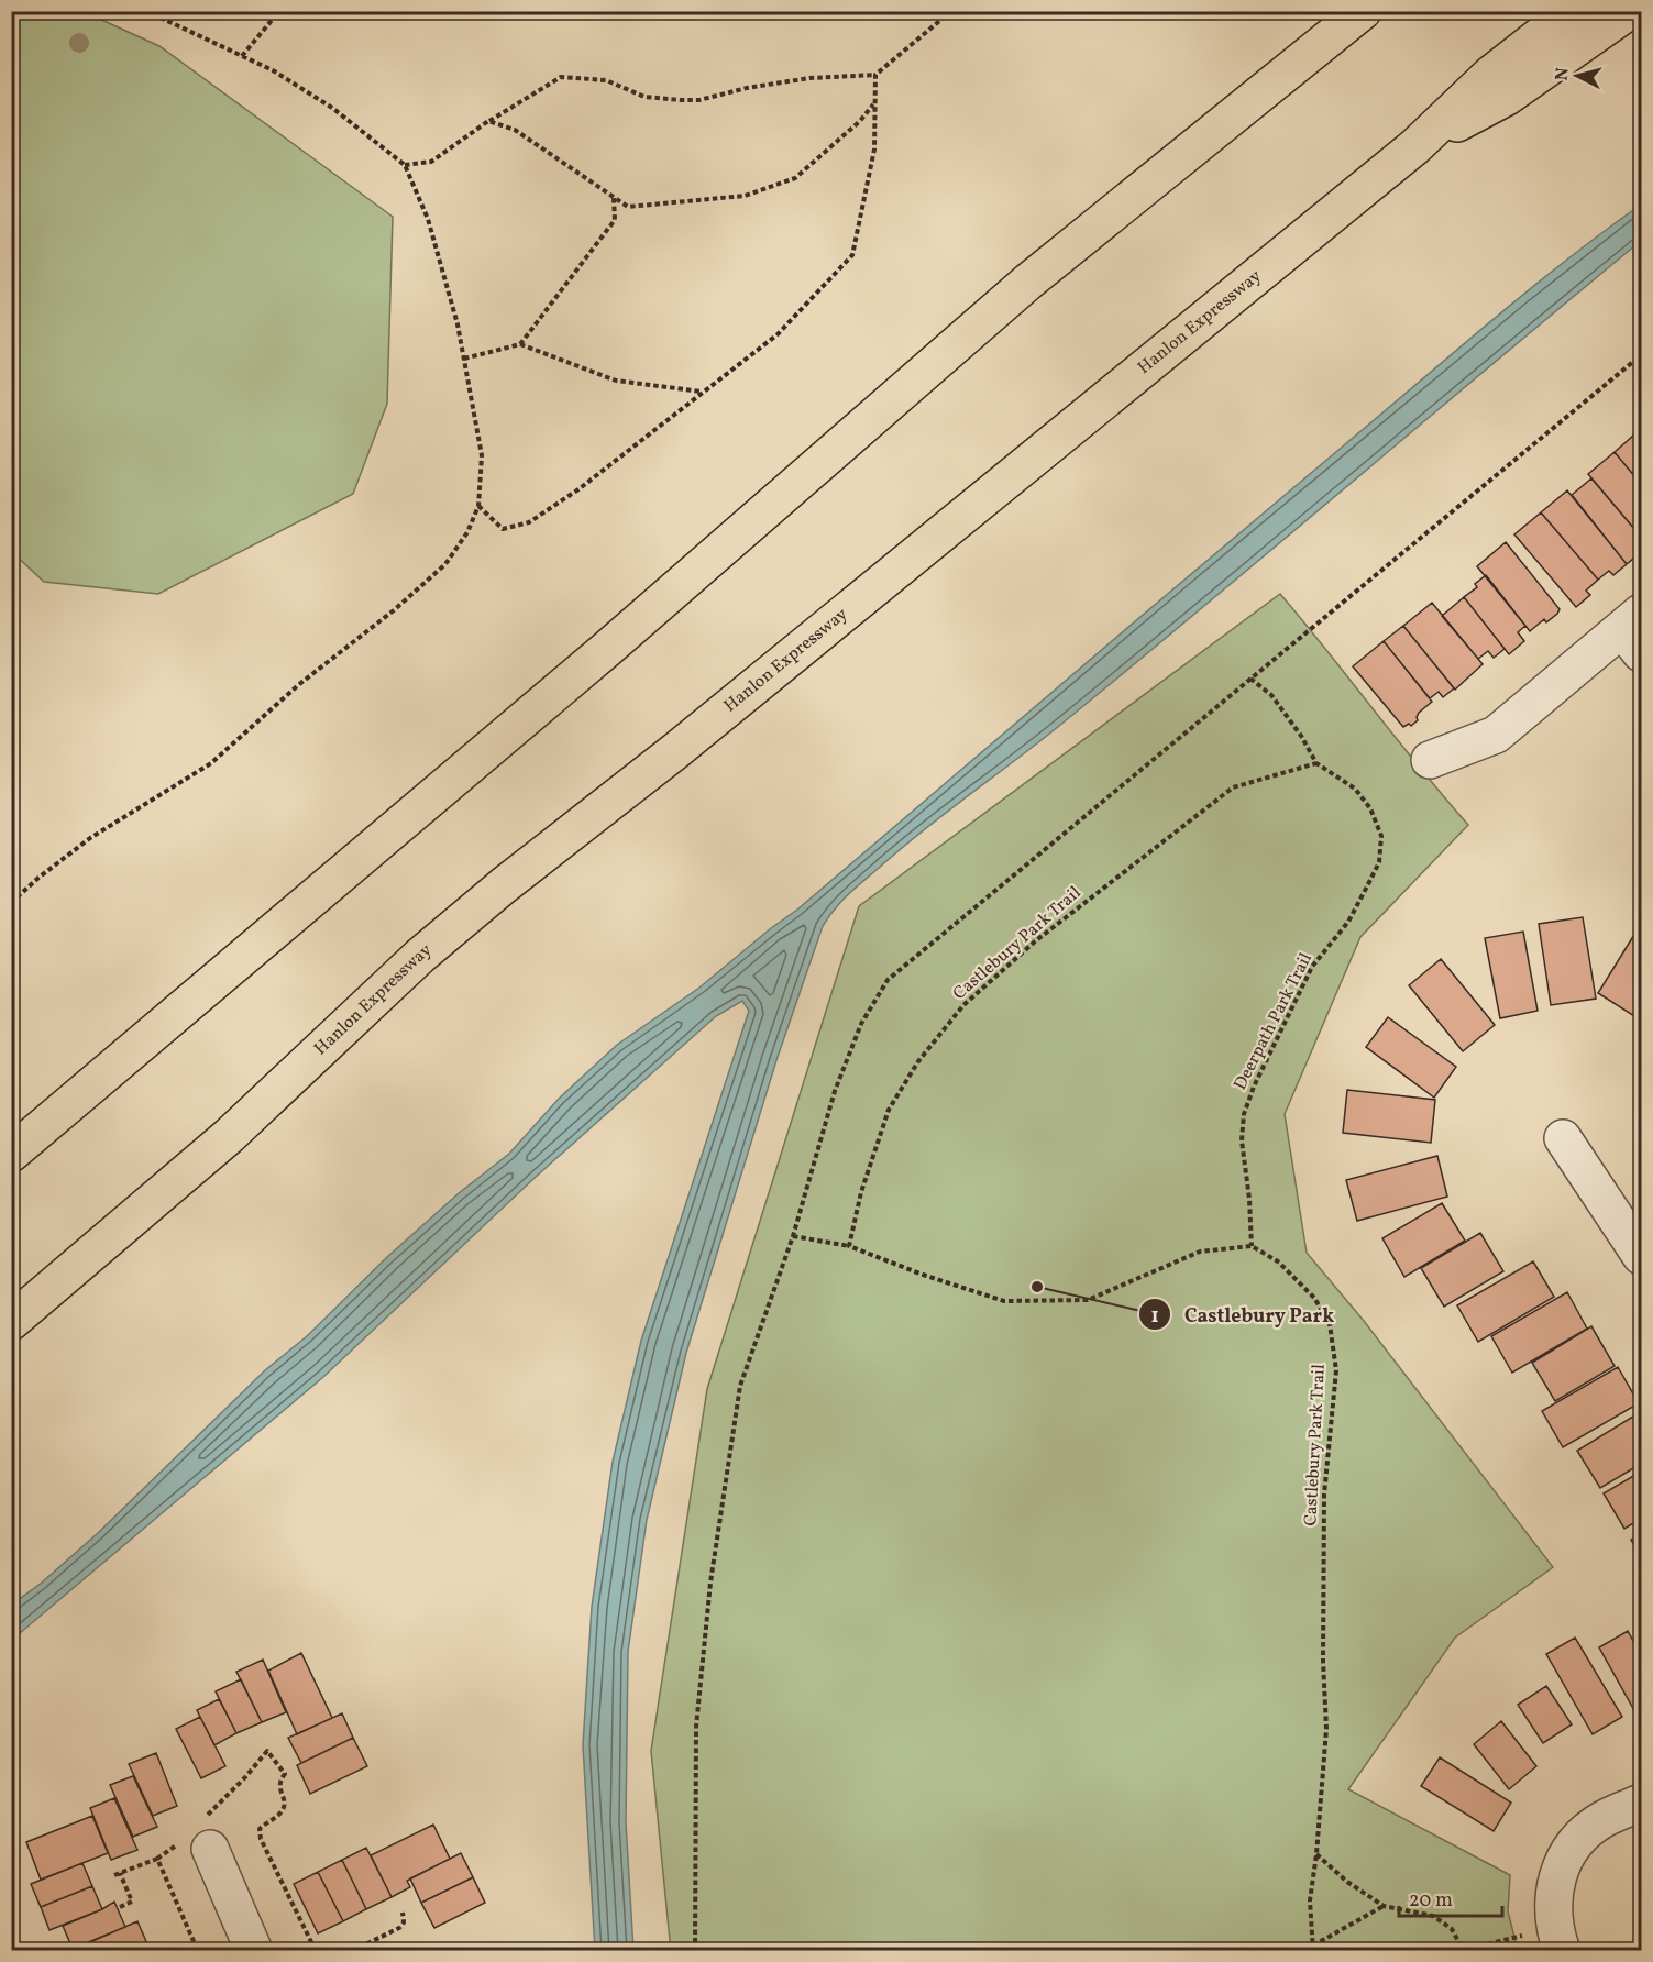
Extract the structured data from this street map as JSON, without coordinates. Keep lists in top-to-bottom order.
{
  "streets": {
    "highway": ["Hanlon Expressway"],
    "path": ["Castlebury Park Trail", "Deerpath Park Trail"]
  },
  "crossings": [
    ["Castlebury Park Trail", "Deerpath Park Trail"]
  ],
  "places": ["Castlebury Park"],
  "scale_bar": "20 m",
  "north": "left"
}
